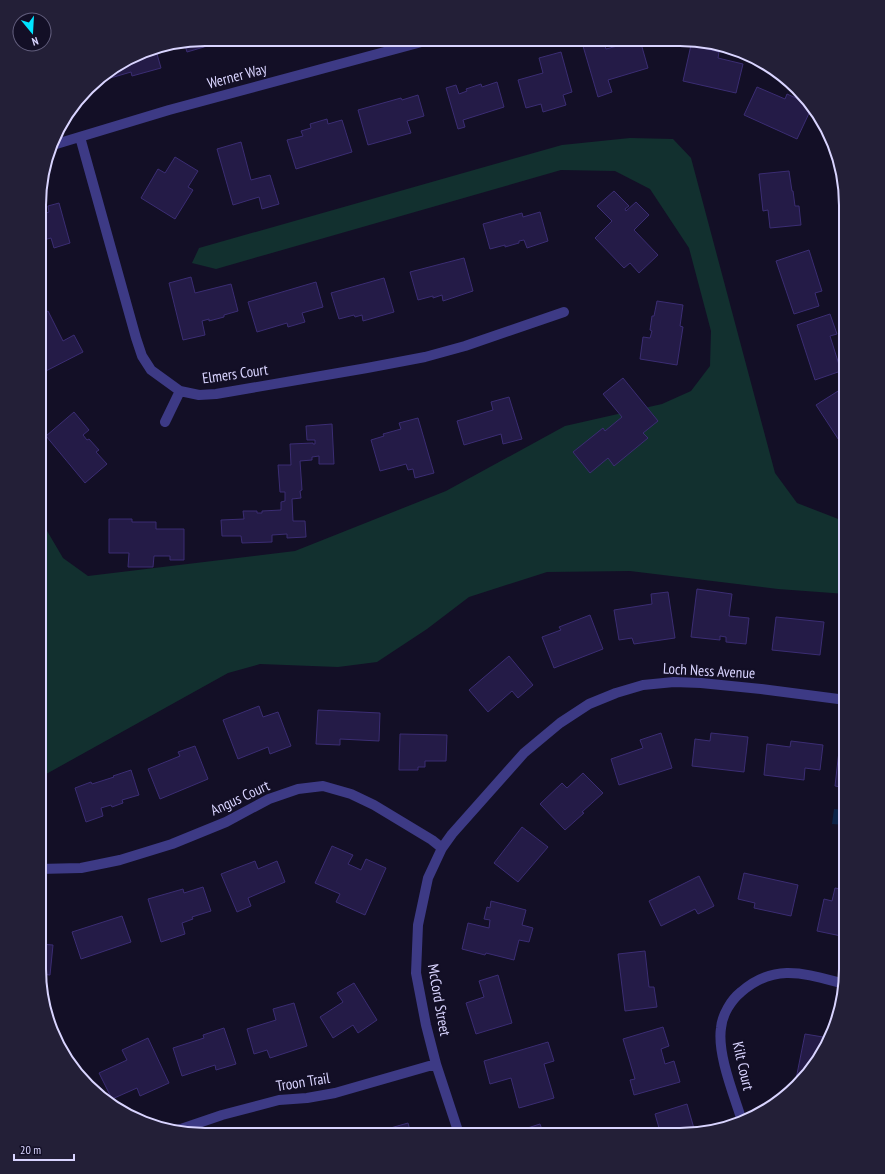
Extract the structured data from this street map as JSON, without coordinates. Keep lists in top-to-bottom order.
{
  "streets": {
    "street": [
      "Werner Way",
      "Elmers Court",
      "Loch Ness Avenue",
      "Angus Court",
      "McCord Street",
      "Kilt Court",
      "Troon Trail"
    ]
  },
  "crossings": [
    ["Werner Way", "Elmers Court"],
    ["Loch Ness Avenue", "Angus Court"],
    ["Loch Ness Avenue", "McCord Street"],
    ["Angus Court", "McCord Street"],
    ["McCord Street", "Troon Trail"]
  ],
  "scale_bar": "20 m",
  "north": "bottom"
}
